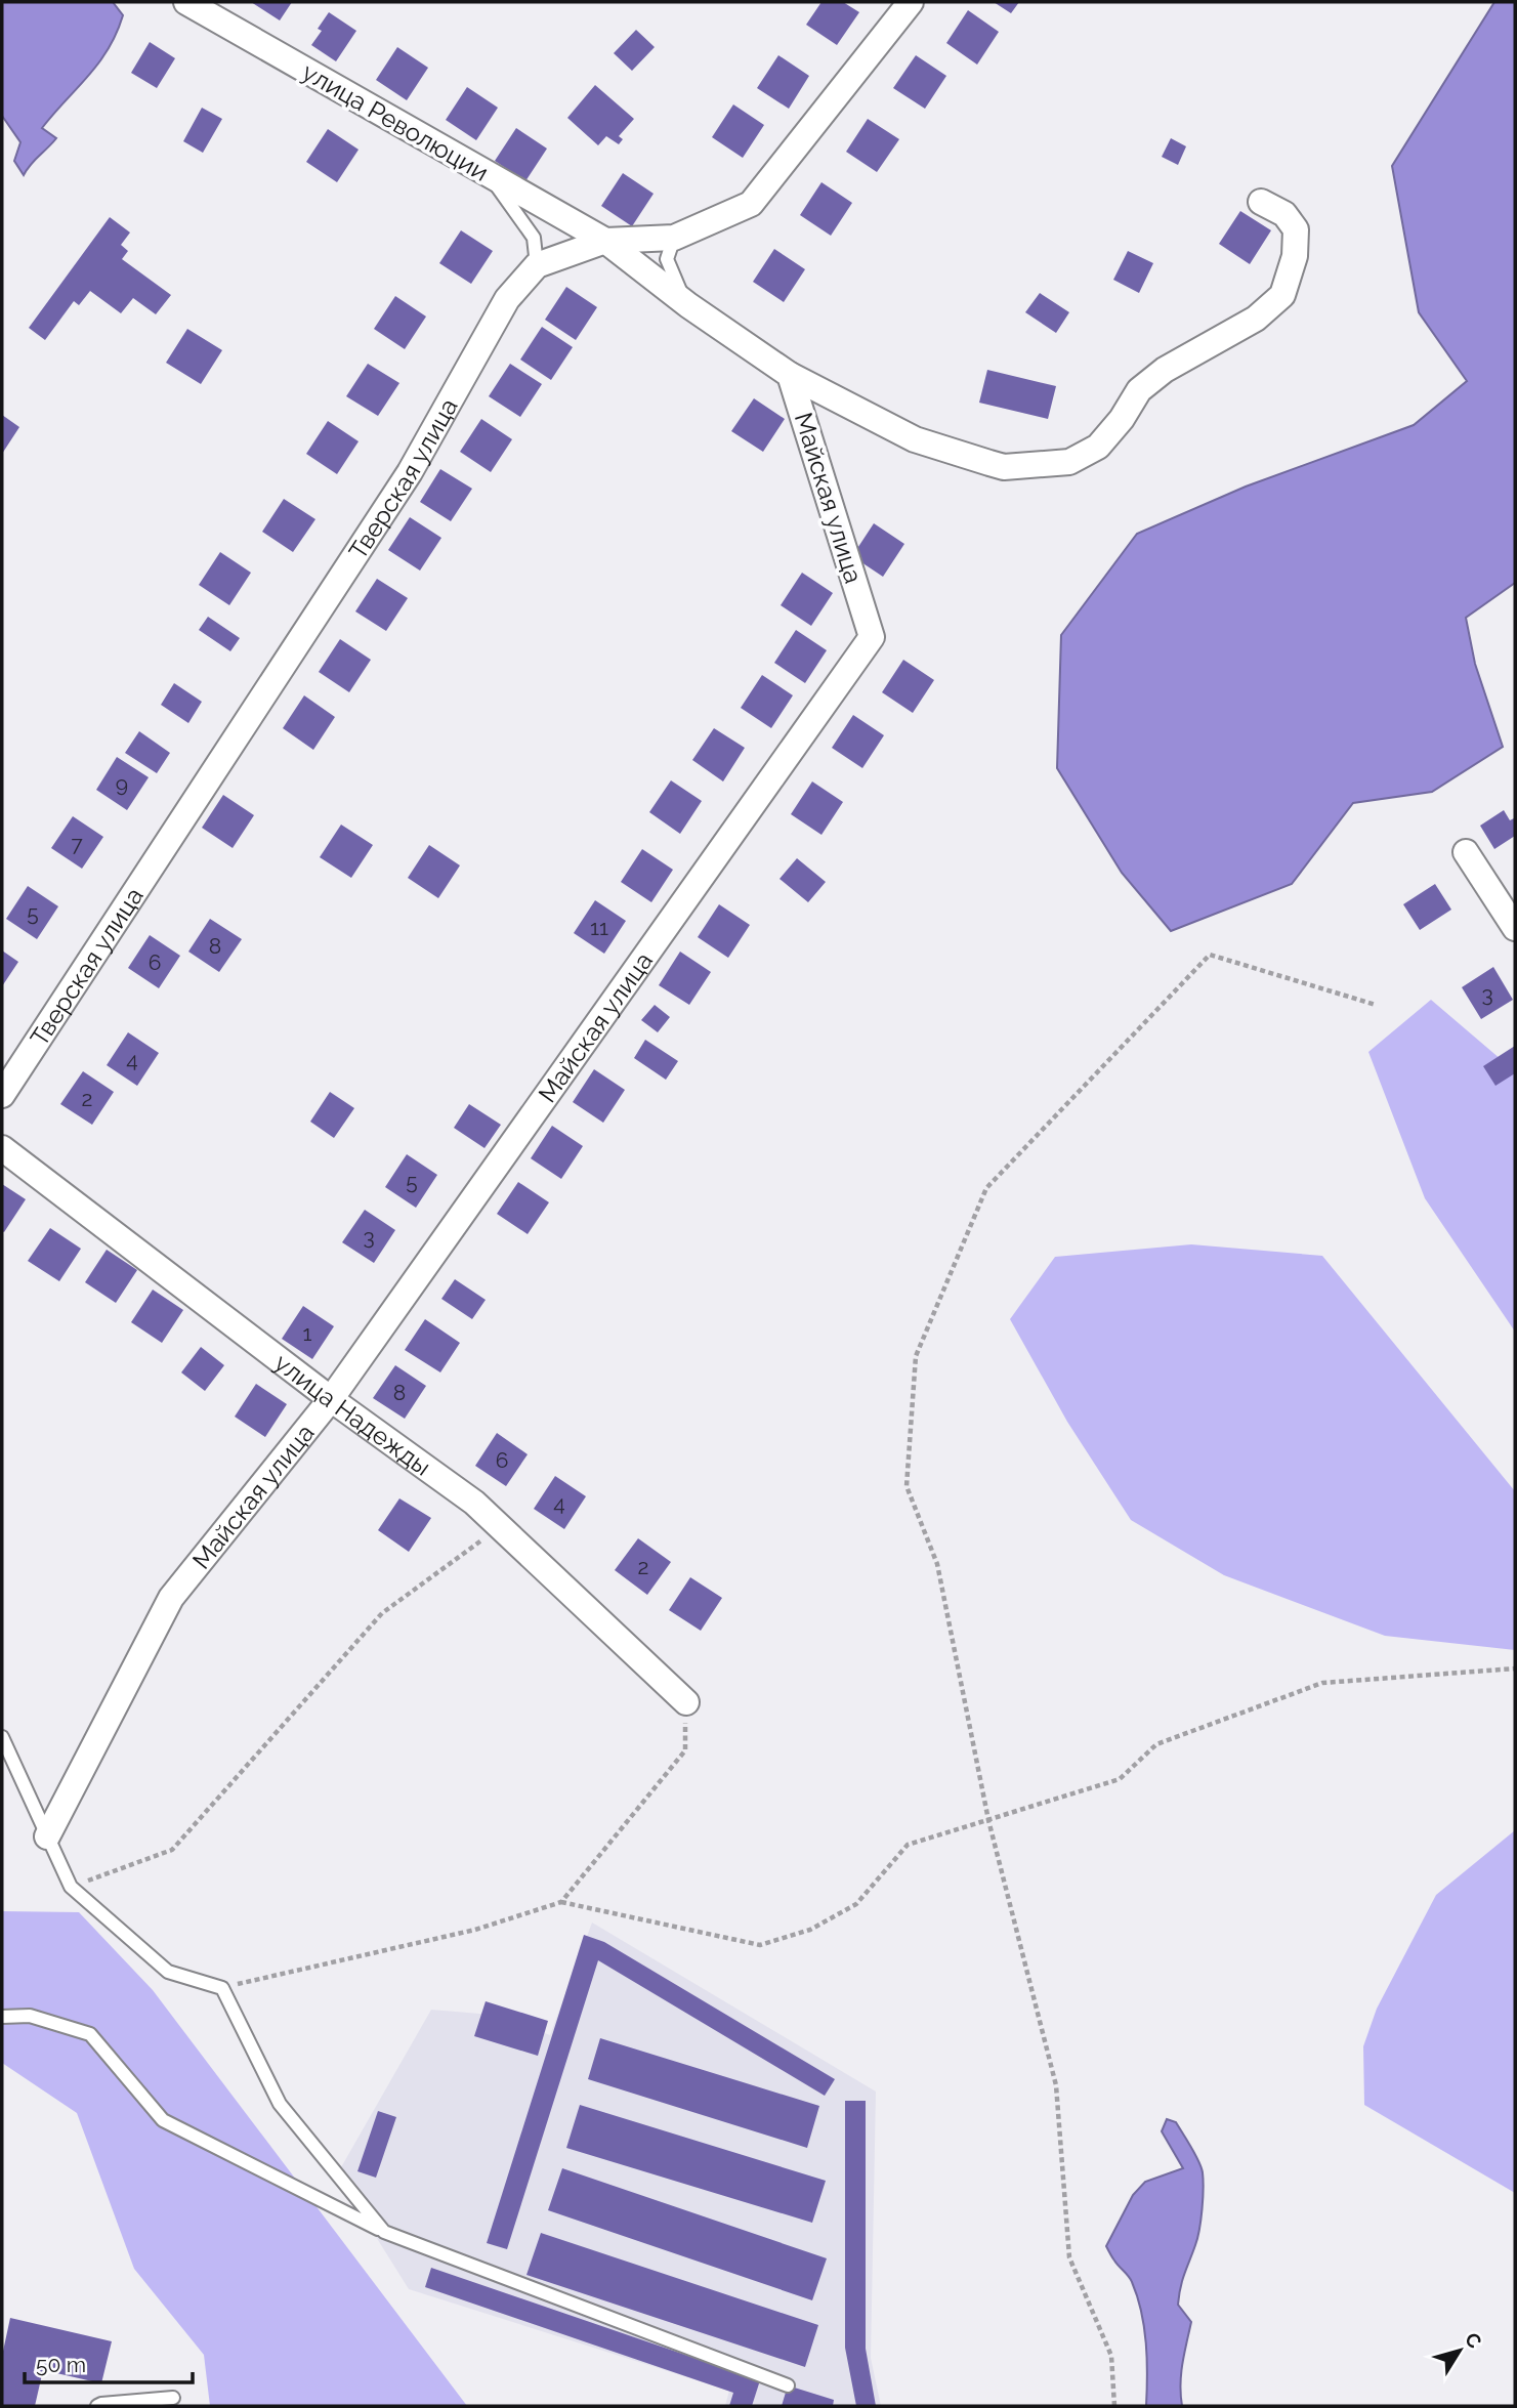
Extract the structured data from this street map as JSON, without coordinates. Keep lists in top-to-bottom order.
{
  "streets": {
    "street": [
      "улица Революции",
      "Тверская улица",
      "Майская улица",
      "улица Надежды"
    ]
  },
  "crossings": [
    ["улица Революции", "Тверская улица"],
    ["Майская улица", "улица Надежды"]
  ],
  "house_numbers": [
    "9",
    "7",
    "5",
    "11",
    "8",
    "6",
    "3",
    "4",
    "2",
    "5",
    "3",
    "1",
    "8",
    "6",
    "4",
    "2"
  ],
  "scale_bar": "50 m",
  "north": "top right"
}
